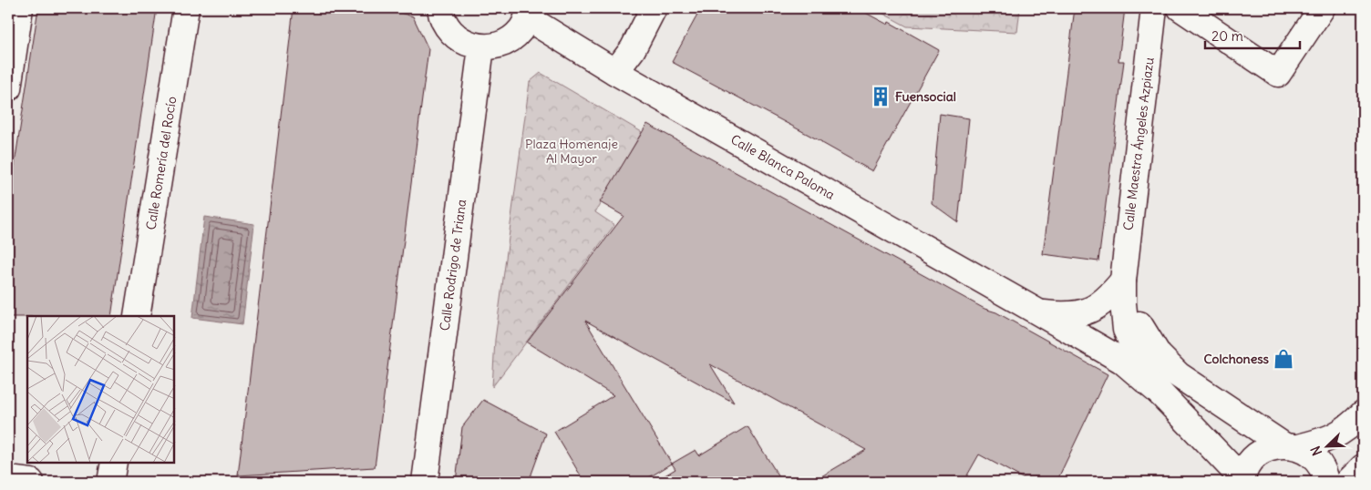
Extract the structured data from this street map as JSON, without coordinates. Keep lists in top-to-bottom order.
{
  "streets": {
    "street": [
      "Calle Maestra Ángeles Azpiazu",
      "Calle Romería del Rocío",
      "Calle Blanca Paloma",
      "Calle Rodrigo de Triana"
    ]
  },
  "crossings": [
    ["Calle Maestra Ángeles Azpiazu", "Calle Blanca Paloma"]
  ],
  "parks": ["Plaza Homenaje Al Mayor"],
  "places": {
    "building": ["Fuensocial"],
    "shop": ["Colchoness"]
  },
  "scale_bar": "20 m",
  "north": "bottom left"
}
